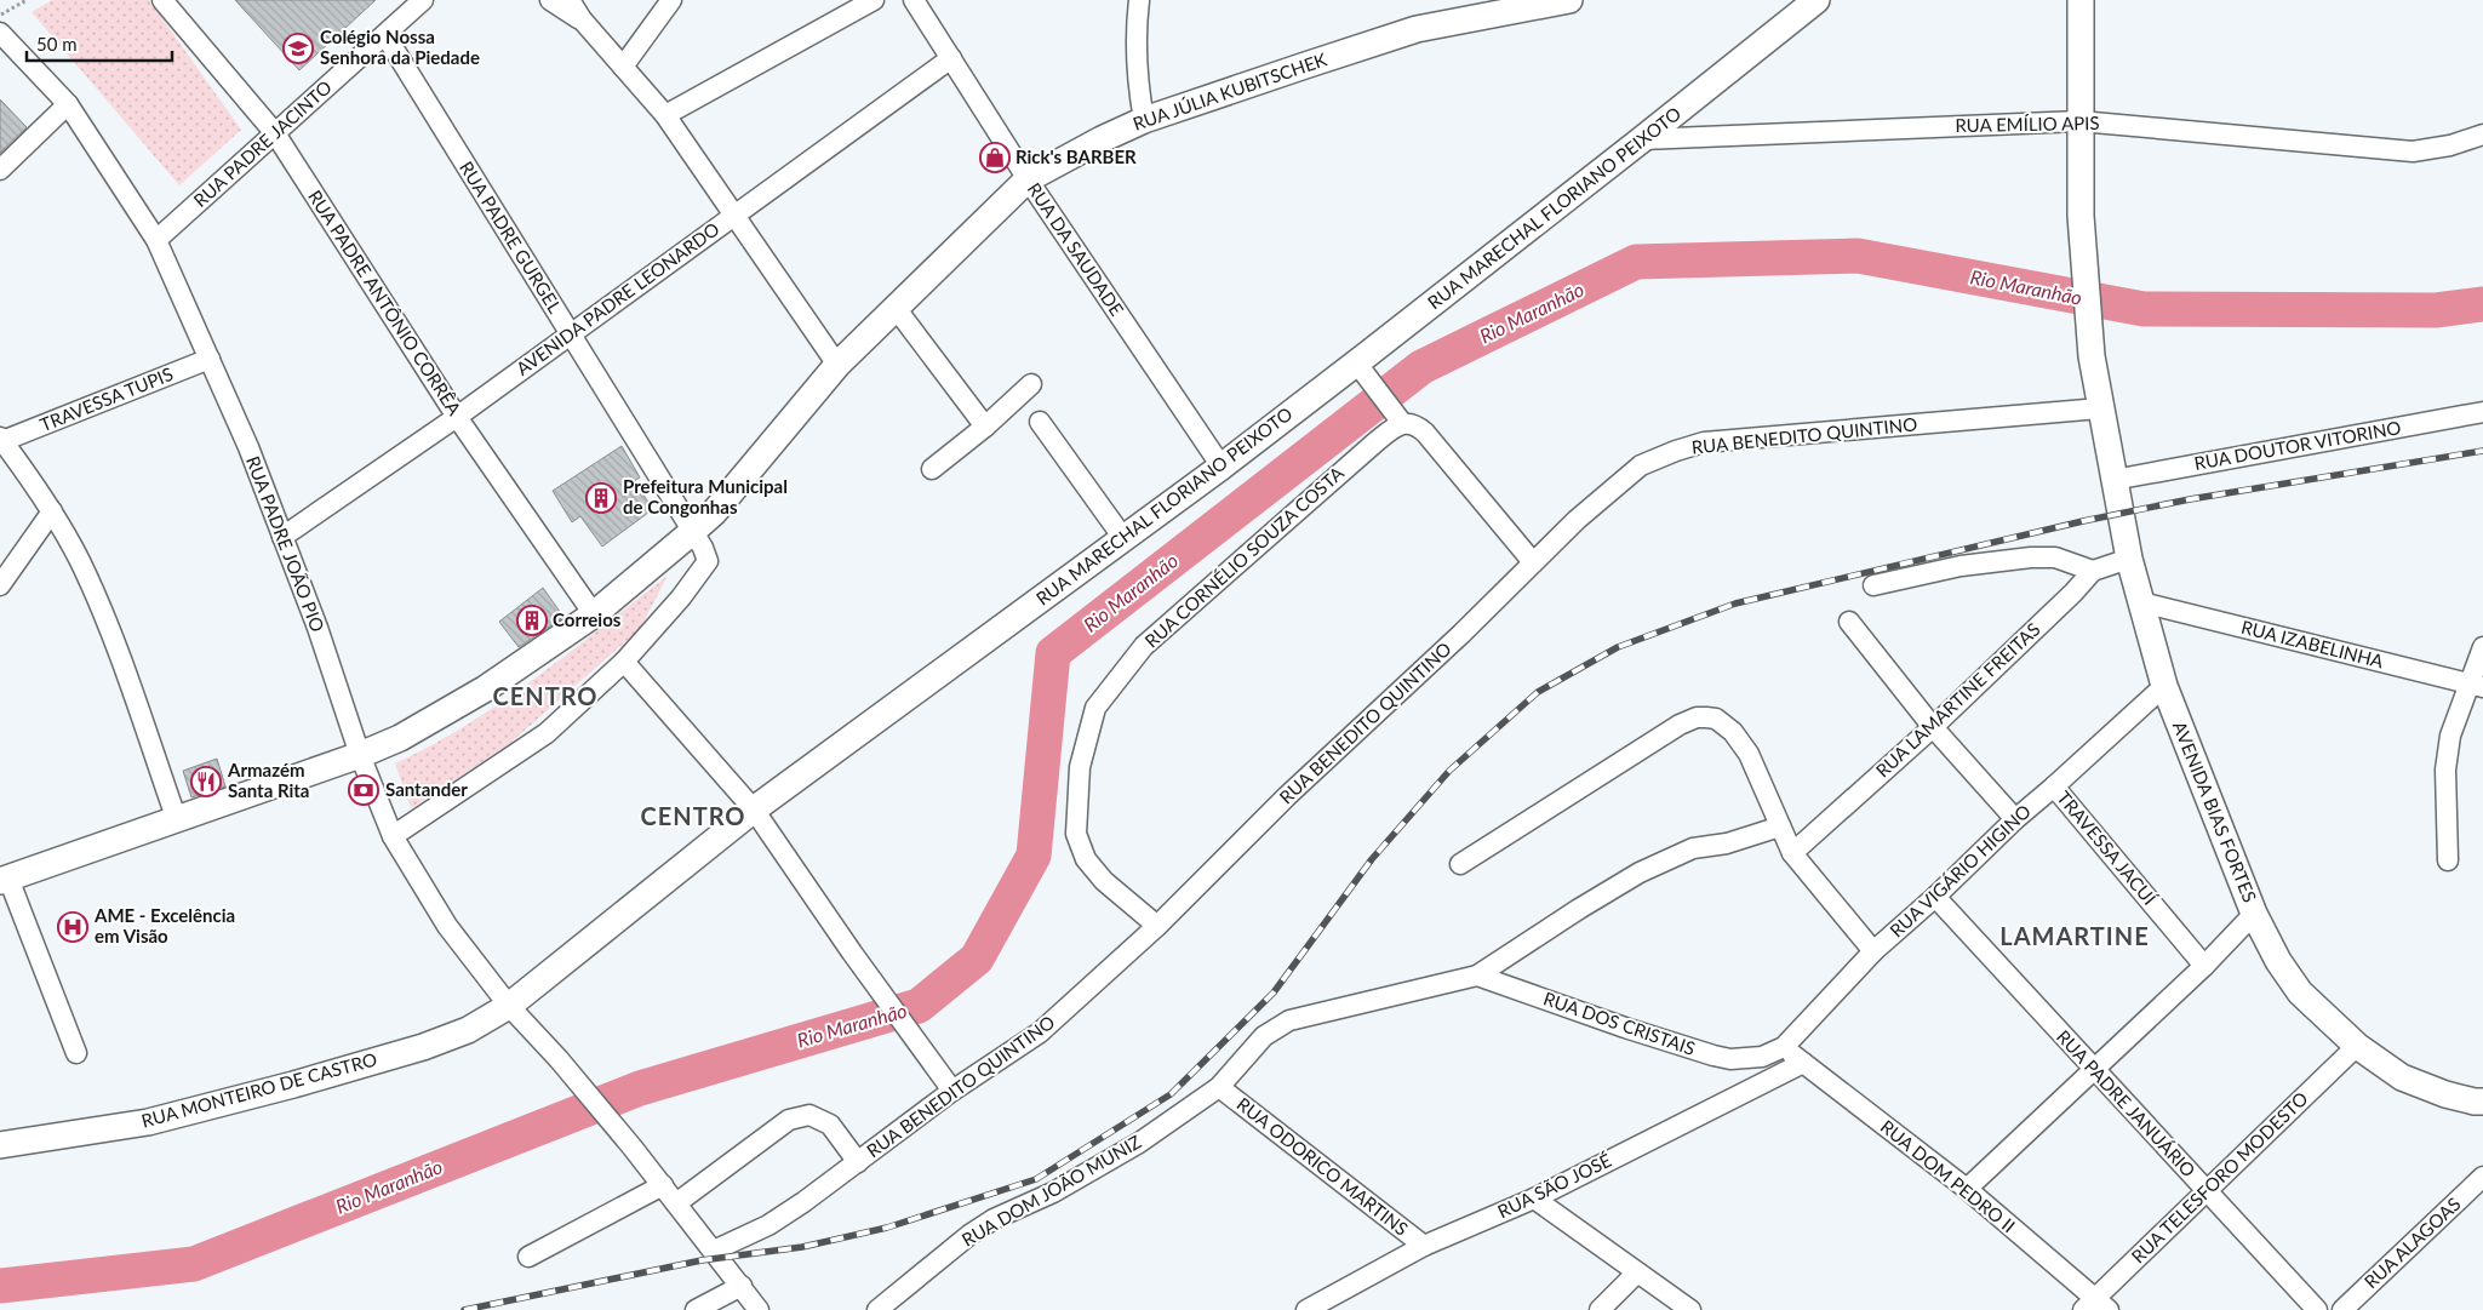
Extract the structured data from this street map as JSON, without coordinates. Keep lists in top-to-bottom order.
{
  "streets": {
    "main road": [
      "RUA JÚLIA KUBITSCHEK",
      "RUA MARECHAL FLORIANO PEIXOTO",
      "AVENIDA BIAS FORTES",
      "RUA MONTEIRO DE CASTRO"
    ],
    "street": [
      "RUA EMÍLIO APIS",
      "RUA PADRE JACINTO",
      "RUA PADRE GURGEL",
      "RUA DA SAUDADE",
      "AVENIDA PADRE LEONARDO",
      "RUA PADRE ANTÔNIO CORRÊA",
      "TRAVESSA TUPIS",
      "RUA BENEDITO QUINTINO",
      "RUA DOUTOR VITORINO",
      "RUA PADRE JOÃO PIO",
      "RUA CORNÉLIO SOUZA COSTA",
      "RUA IZABELINHA",
      "RUA LAMARTINE FREITAS",
      "TRAVESSA JACUÍ",
      "RUA VIGÁRIO HIGINO",
      "RUA DOS CRISTAIS",
      "RUA PADRE JANUÁRIO",
      "RUA ODORICO MARTINS",
      "RUA DOM PEDRO II",
      "RUA TELESFORO MODESTO",
      "RUA SÃO JOSÉ",
      "RUA DOM JOÃO MUNIZ",
      "RUA ALAGOAS"
    ]
  },
  "crossings": [
    ["RUA JÚLIA KUBITSCHEK", "RUA PADRE GURGEL"],
    ["RUA JÚLIA KUBITSCHEK", "RUA DA SAUDADE"],
    ["RUA JÚLIA KUBITSCHEK", "RUA PADRE ANTÔNIO CORRÊA"],
    ["RUA JÚLIA KUBITSCHEK", "RUA PADRE JOÃO PIO"],
    ["RUA EMÍLIO APIS", "RUA MARECHAL FLORIANO PEIXOTO"],
    ["RUA EMÍLIO APIS", "AVENIDA BIAS FORTES"],
    ["RUA PADRE JACINTO", "RUA PADRE GURGEL"],
    ["RUA PADRE JACINTO", "RUA PADRE ANTÔNIO CORRÊA"],
    ["RUA PADRE JACINTO", "RUA PADRE JOÃO PIO"],
    ["RUA MARECHAL FLORIANO PEIXOTO", "RUA DA SAUDADE"],
    ["RUA MARECHAL FLORIANO PEIXOTO", "RUA PADRE JOÃO PIO"],
    ["RUA MARECHAL FLORIANO PEIXOTO", "RUA MONTEIRO DE CASTRO"],
    ["RUA PADRE GURGEL", "AVENIDA PADRE LEONARDO"],
    ["RUA PADRE GURGEL", "RUA PADRE JOÃO PIO"],
    ["RUA DA SAUDADE", "AVENIDA PADRE LEONARDO"],
    ["AVENIDA PADRE LEONARDO", "RUA PADRE ANTÔNIO CORRÊA"],
    ["AVENIDA PADRE LEONARDO", "RUA PADRE JOÃO PIO"],
    ["TRAVESSA TUPIS", "RUA PADRE JOÃO PIO"],
    ["RUA BENEDITO QUINTINO", "RUA PADRE JOÃO PIO"],
    ["RUA BENEDITO QUINTINO", "RUA CORNÉLIO SOUZA COSTA"],
    ["RUA BENEDITO QUINTINO", "AVENIDA BIAS FORTES"],
    ["RUA DOUTOR VITORINO", "AVENIDA BIAS FORTES"],
    ["RUA PADRE JOÃO PIO", "RUA MONTEIRO DE CASTRO"],
    ["RUA IZABELINHA", "AVENIDA BIAS FORTES"],
    ["RUA LAMARTINE FREITAS", "AVENIDA BIAS FORTES"],
    ["AVENIDA BIAS FORTES", "RUA VIGÁRIO HIGINO"],
    ["AVENIDA BIAS FORTES", "RUA TELESFORO MODESTO"],
    ["TRAVESSA JACUÍ", "RUA VIGÁRIO HIGINO"],
    ["RUA VIGÁRIO HIGINO", "RUA DOS CRISTAIS"],
    ["RUA VIGÁRIO HIGINO", "RUA PADRE JANUÁRIO"],
    ["RUA VIGÁRIO HIGINO", "RUA DOM PEDRO II"],
    ["RUA DOS CRISTAIS", "RUA DOM JOÃO MUNIZ"],
    ["RUA PADRE JANUÁRIO", "RUA TELESFORO MODESTO"],
    ["RUA ODORICO MARTINS", "RUA SÃO JOSÉ"],
    ["RUA ODORICO MARTINS", "RUA DOM JOÃO MUNIZ"],
    ["RUA DOM PEDRO II", "RUA TELESFORO MODESTO"],
    ["RUA DOM PEDRO II", "RUA SÃO JOSÉ"]
  ],
  "districts": ["CENTRO", "CENTRO", "LAMARTINE"],
  "water": ["Rio Maranhão"],
  "places": {
    "school or university": ["Colégio Nossa Senhora da Piedade"],
    "shop": ["Rick's BARBER"],
    "building": ["Prefeitura Municipal de Congonhas", "Correios"],
    "restaurant": ["Armazém Santa Rita"],
    "bank": ["Santander"],
    "hospital": ["AME - Excelência em Visão"]
  },
  "scale_bar": "50 m"
}
